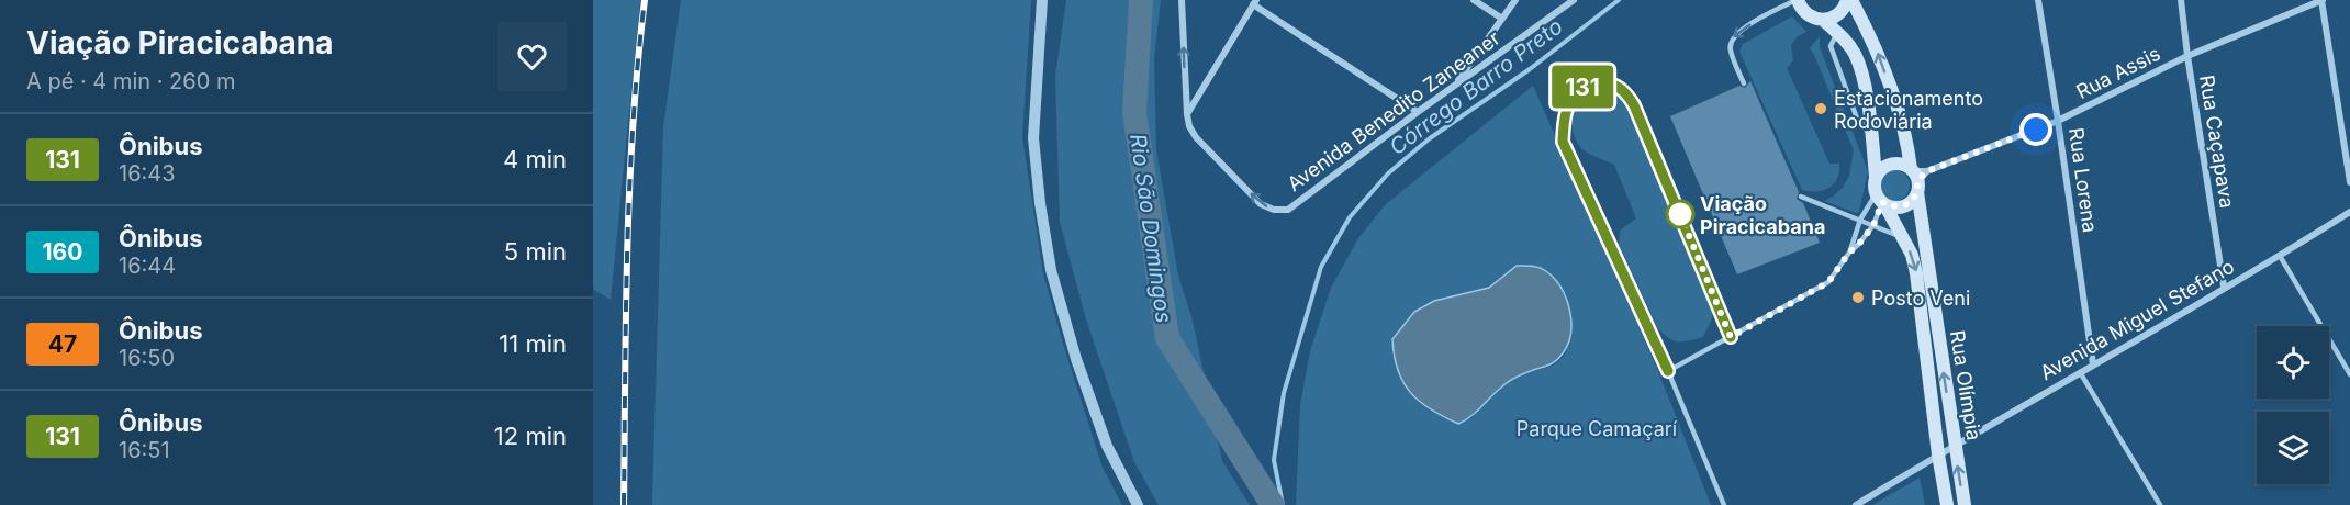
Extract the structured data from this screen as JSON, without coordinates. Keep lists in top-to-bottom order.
{
  "streets": {
    "main road": ["Rua Olímpia"],
    "street": [
      "Rua Assis",
      "Avenida Benedito Zaneaner",
      "Rua Caçapava",
      "Rua Lorena",
      "Avenida Miguel Stefano"
    ]
  },
  "crossings": [
    ["Rua Assis", "Rua Caçapava"],
    ["Rua Assis", "Rua Lorena"],
    ["Rua Assis", "Rua Olímpia"],
    ["Rua Caçapava", "Avenida Miguel Stefano"],
    ["Rua Lorena", "Avenida Miguel Stefano"],
    ["Avenida Miguel Stefano", "Rua Olímpia"]
  ],
  "water": ["Córrego Barro Preto", "Rio São Domingos"],
  "parks": ["Parque Camaçarí"],
  "places": ["Estacionamento Rodoviária", "Viação Piracicabana", "Posto Veni"],
  "lines": ["bus line 131"],
  "page": {
    "heading": ["Viação Piracicabana", "A pé · 4 min · 260 m"],
    "on_map": "131",
    "list": [
      {
        "mark": "131",
        "name": "Ônibus",
        "note": "16:43",
        "value": "4 min"
      },
      {
        "mark": "160",
        "name": "Ônibus",
        "note": "16:44",
        "value": "5 min"
      },
      {
        "mark": "47",
        "name": "Ônibus",
        "note": "16:50",
        "value": "11 min"
      },
      {
        "mark": "131",
        "name": "Ônibus",
        "note": "16:51",
        "value": "12 min"
      }
    ]
  }
}
